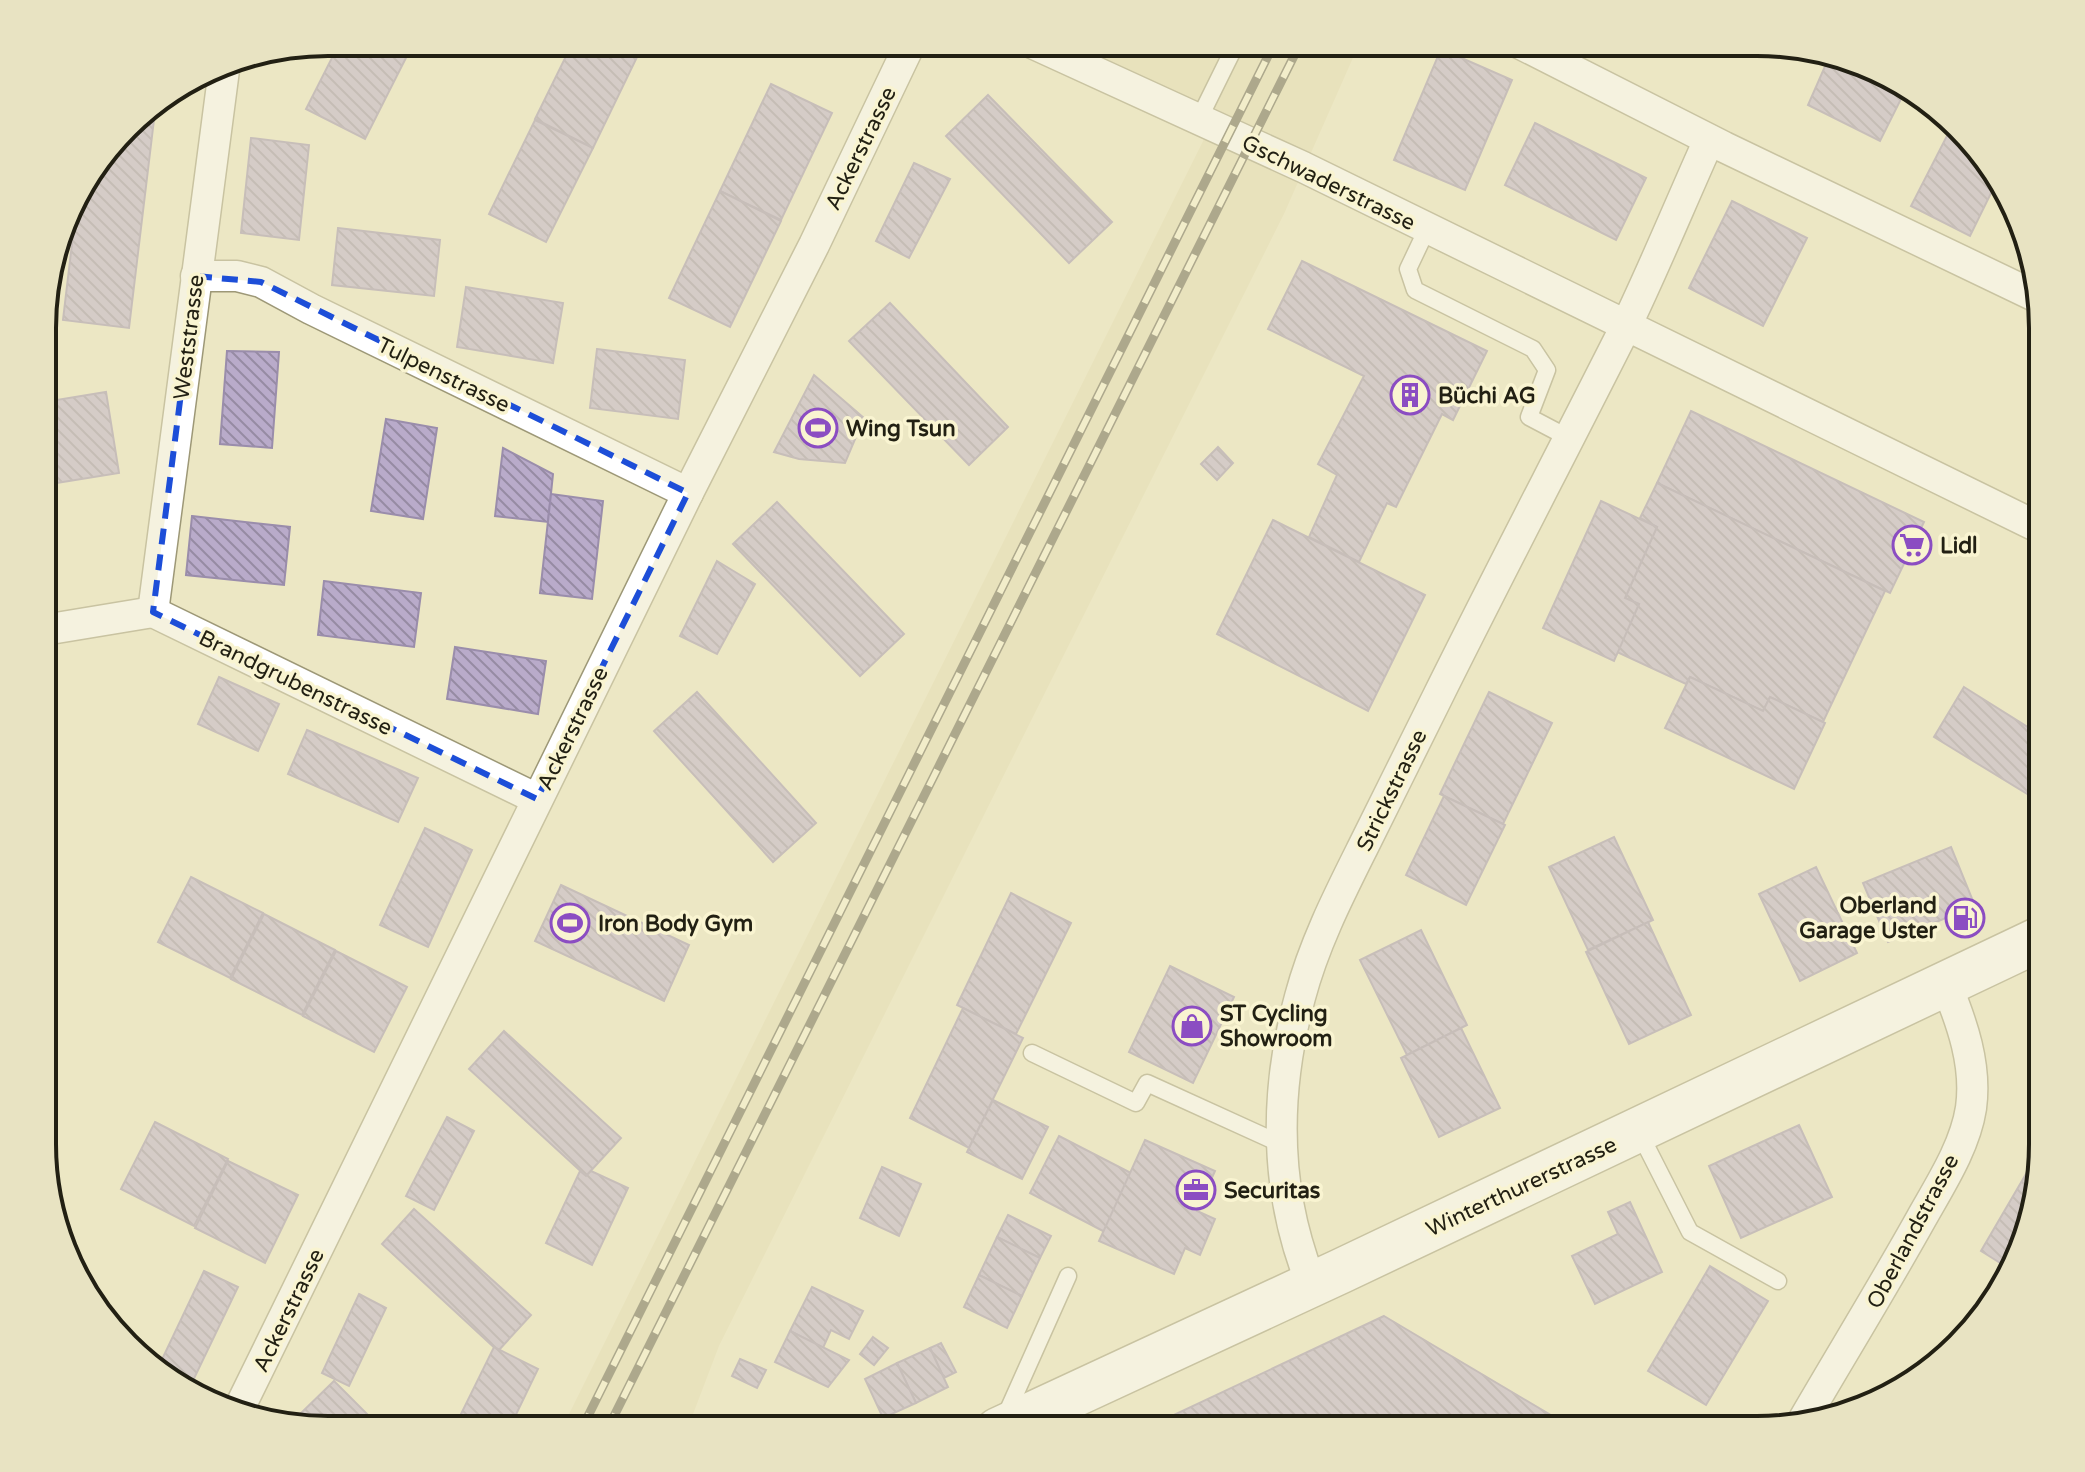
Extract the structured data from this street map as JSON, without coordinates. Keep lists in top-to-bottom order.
{
  "streets": {
    "main road": ["Winterthurerstrasse"],
    "street": [
      "Ackerstrasse",
      "Gschwaderstrasse",
      "Weststrasse",
      "Tulpenstrasse",
      "Brandgrubenstrasse",
      "Strickstrasse",
      "Oberlandstrasse"
    ]
  },
  "crossings": [
    ["Ackerstrasse", "Tulpenstrasse"],
    ["Ackerstrasse", "Brandgrubenstrasse"],
    ["Gschwaderstrasse", "Strickstrasse"],
    ["Weststrasse", "Tulpenstrasse"],
    ["Weststrasse", "Brandgrubenstrasse"],
    ["Strickstrasse", "Winterthurerstrasse"],
    ["Winterthurerstrasse", "Oberlandstrasse"]
  ],
  "places": {
    "building": ["Büchi AG"],
    "sports": ["Wing Tsun", "Iron Body Gym"],
    "supermarket": ["Lidl"],
    "fuel station": ["Oberland Garage Uster"],
    "shop": ["ST Cycling Showroom"],
    "office": ["Securitas"]
  }
}
